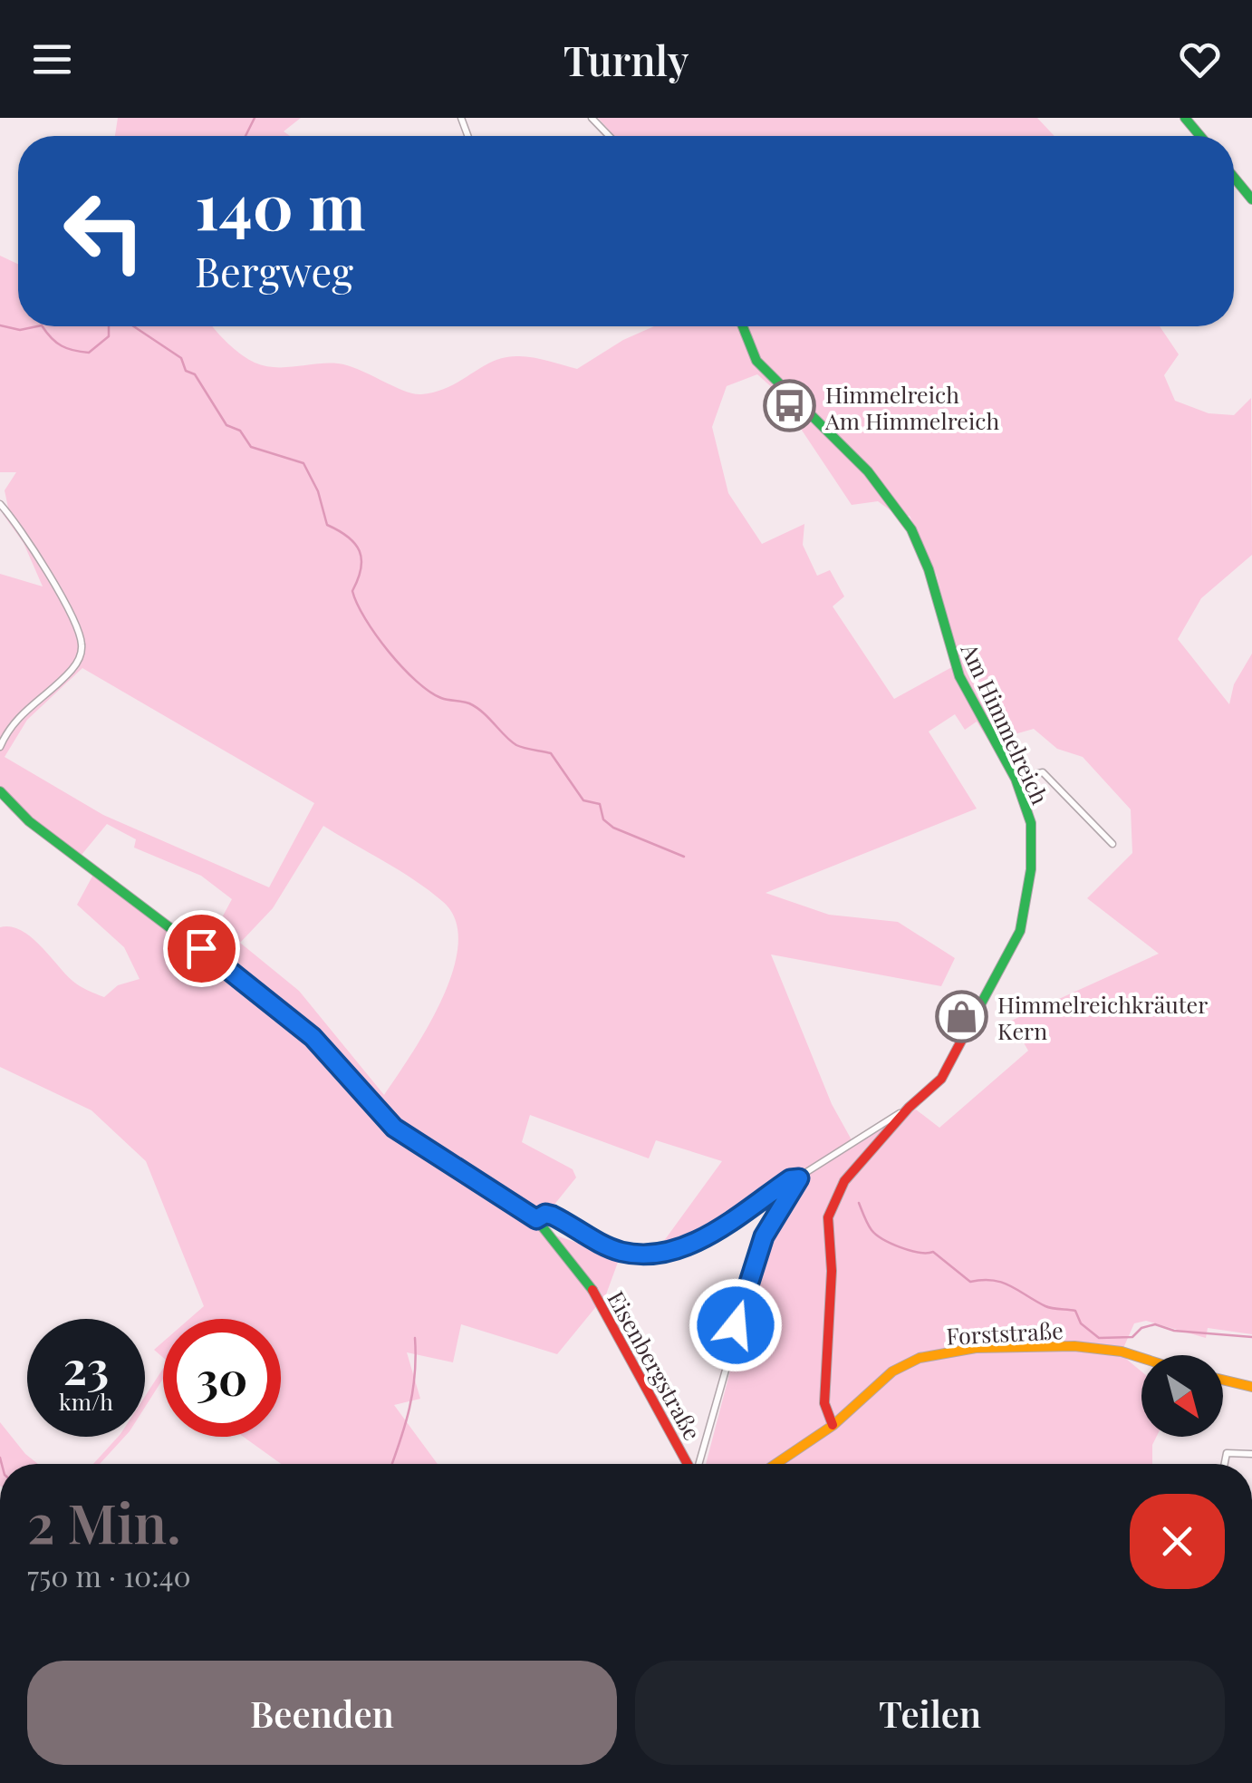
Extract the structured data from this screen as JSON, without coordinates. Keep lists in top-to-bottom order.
{
  "streets": {
    "street": ["Am Himmelreich", "Forststraße", "Eisenbergstraße"]
  },
  "crossings": [
    ["Am Himmelreich", "Forststraße"]
  ],
  "places": {
    "bus stop": ["Himmelreich Am Himmelreich"],
    "shop": ["Himmelreichkräuter Kern"]
  },
  "north": "bottom right",
  "page": {
    "header": "Turnly",
    "turn": ["140 m", "Bergweg"],
    "speed": "23 km/h",
    "limit": "30",
    "heading": ["2 Min.", "750 m · 10:40"],
    "buttons": ["Beenden", "Teilen"]
  }
}
